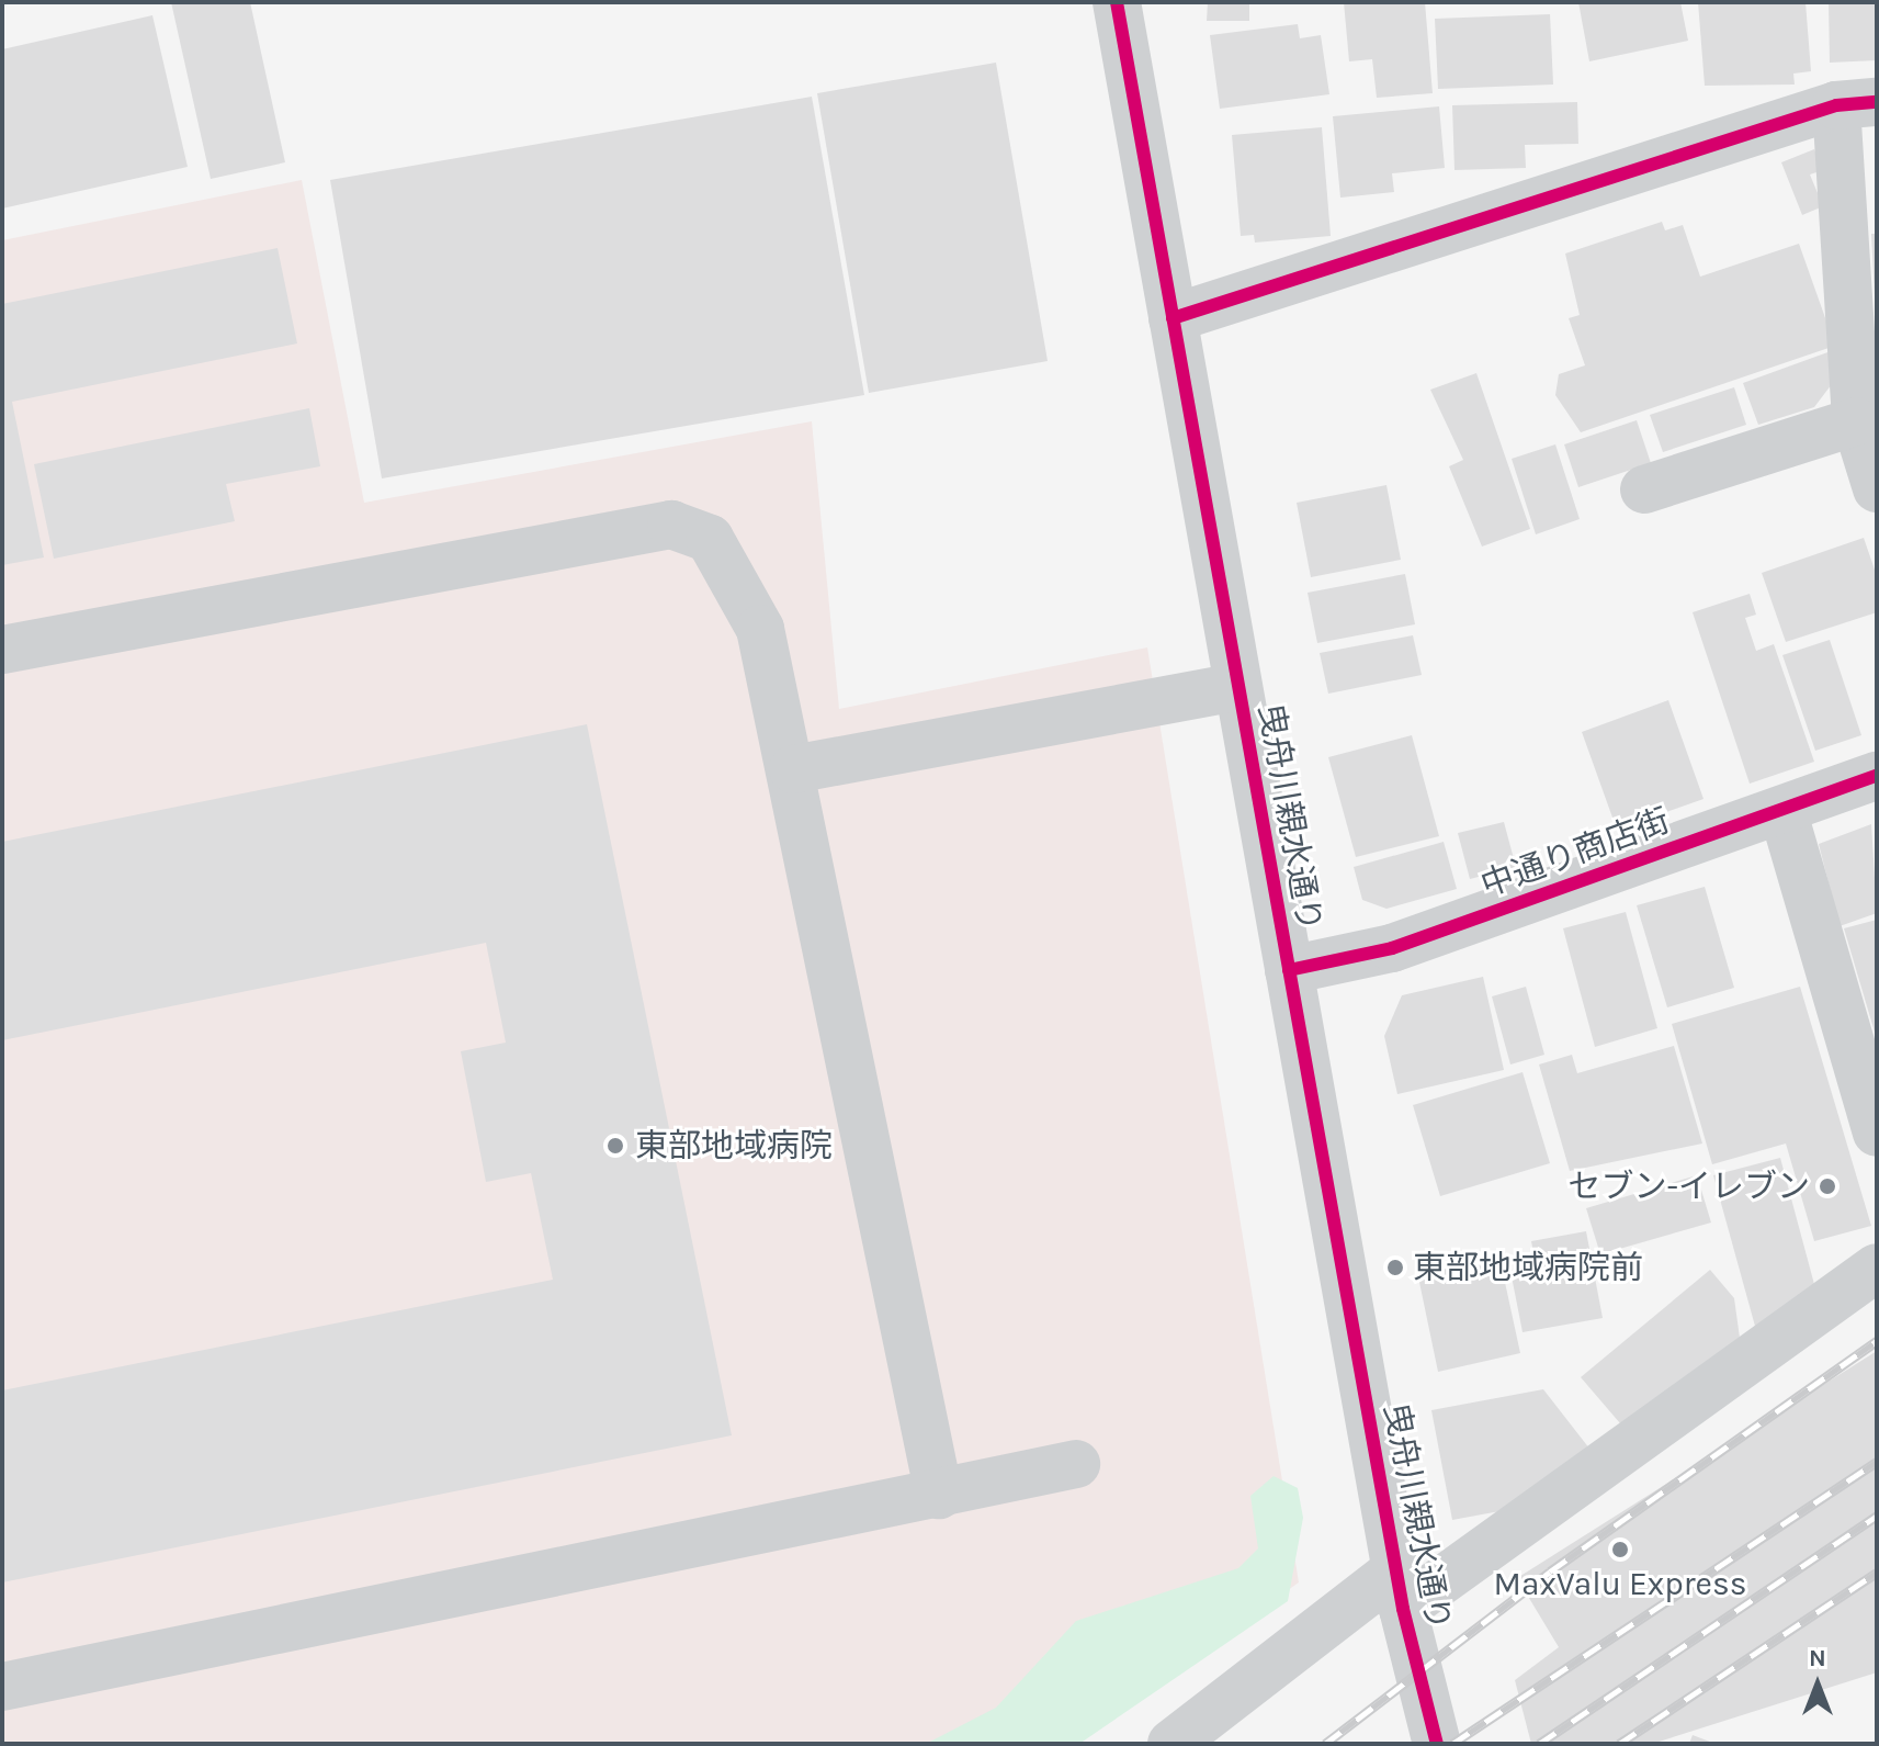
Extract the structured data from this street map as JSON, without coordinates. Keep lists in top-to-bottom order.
{
  "streets": {
    "street": ["曳舟川親水通り", "中通り商店街"]
  },
  "crossings": [
    ["曳舟川親水通り", "中通り商店街"]
  ],
  "places": [
    "東部地域病院",
    "セブン-イレブン",
    "東部地域病院前",
    "MaxValu Express"
  ],
  "north": "top"
}
